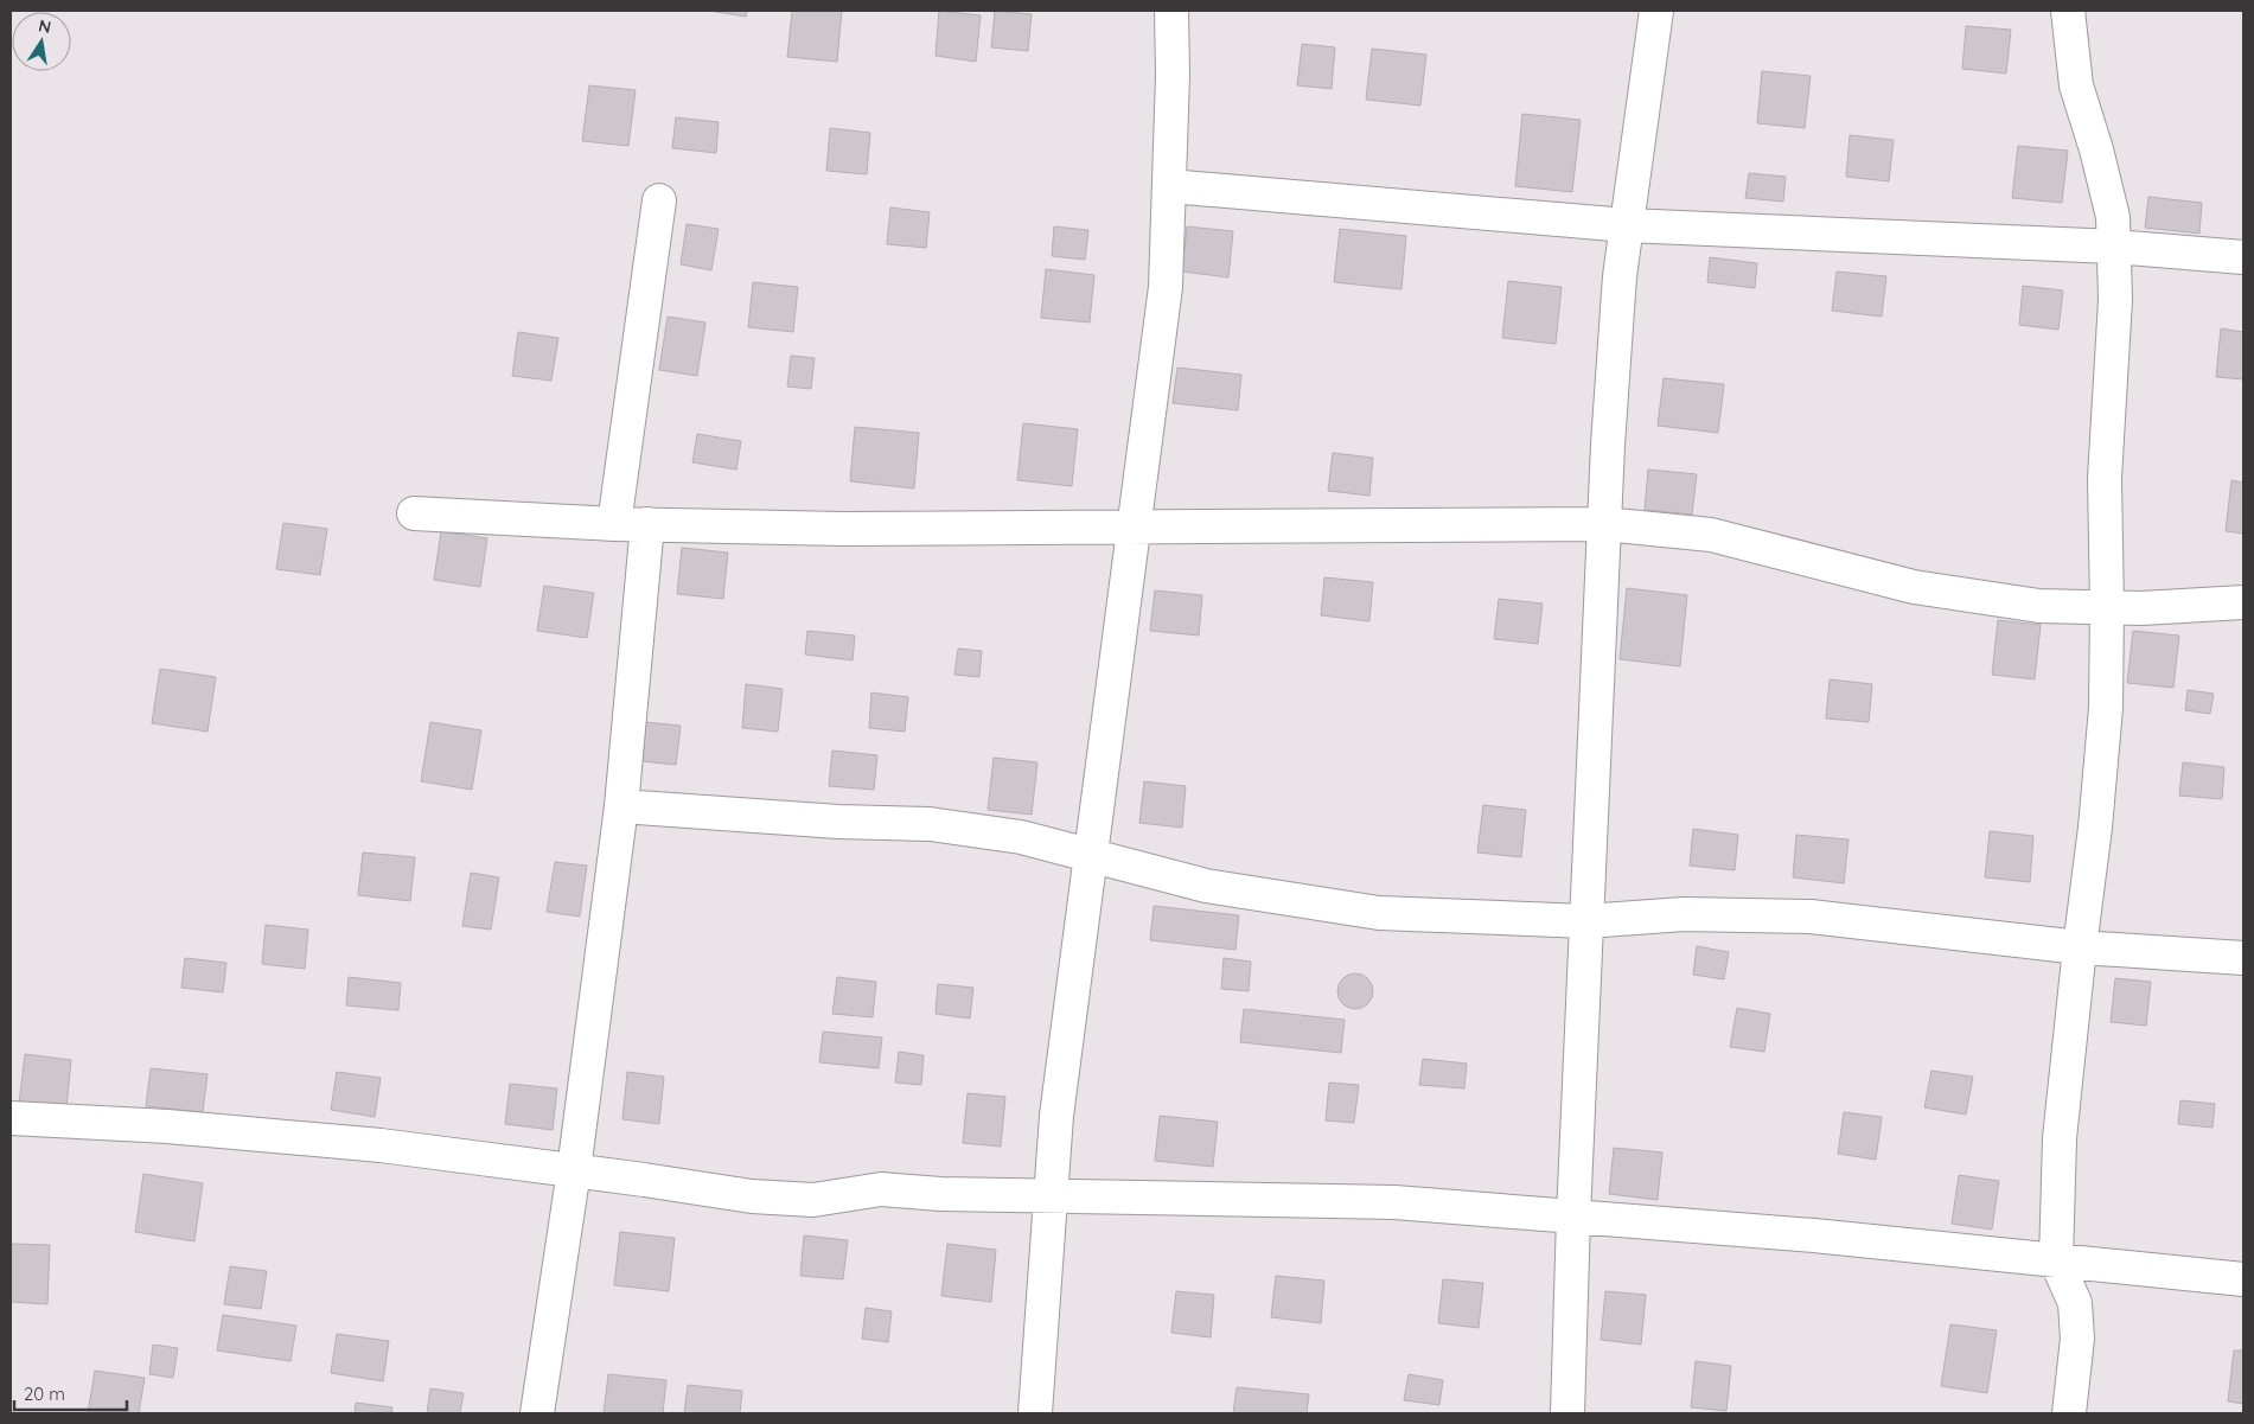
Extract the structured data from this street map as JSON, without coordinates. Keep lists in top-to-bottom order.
{
  "scale_bar": "20 m",
  "north": "top"
}
